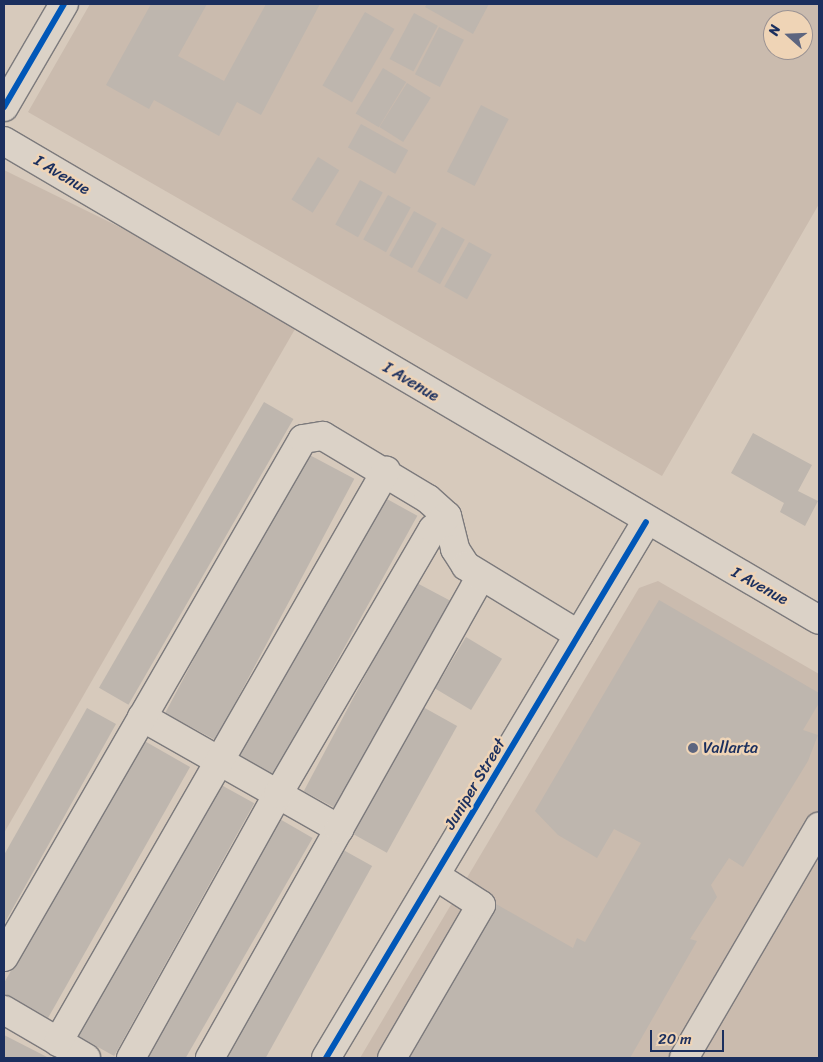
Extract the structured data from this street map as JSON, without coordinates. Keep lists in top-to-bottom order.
{
  "streets": {
    "main road": ["I Avenue", "Juniper Street"]
  },
  "crossings": [
    ["I Avenue", "Juniper Street"]
  ],
  "places": ["Vallarta"],
  "scale_bar": "20 m",
  "north": "left"
}
